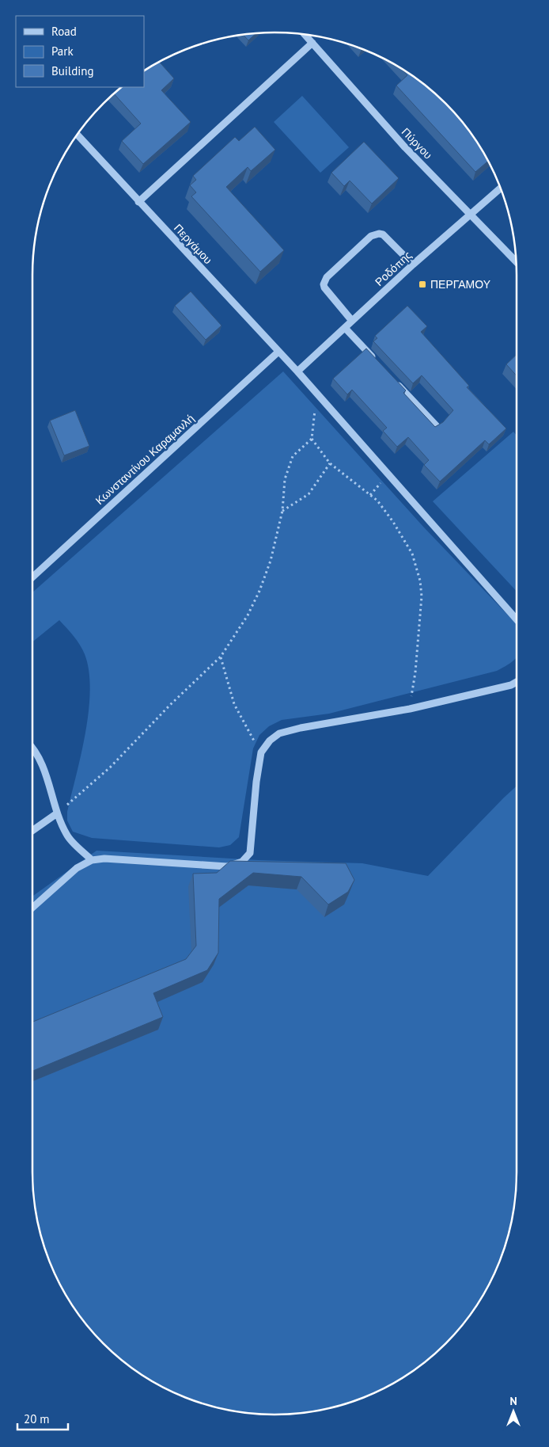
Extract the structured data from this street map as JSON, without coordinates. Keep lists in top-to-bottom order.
{
  "streets": {
    "street": [
      "Πύργου",
      "Περγάμου",
      "Ροδόπης",
      "Κωνσταντίνου Καραμανλή"
    ]
  },
  "crossings": [
    ["Πύργου", "Ροδόπης"],
    ["Περγάμου", "Ροδόπης"],
    ["Περγάμου", "Κωνσταντίνου Καραμανλή"]
  ],
  "places": {
    "transit": ["ΠΕΡΓΑΜΟΥ"]
  },
  "legend": ["Road", "Park", "Building"],
  "scale_bar": "20 m",
  "north": "top"
}
